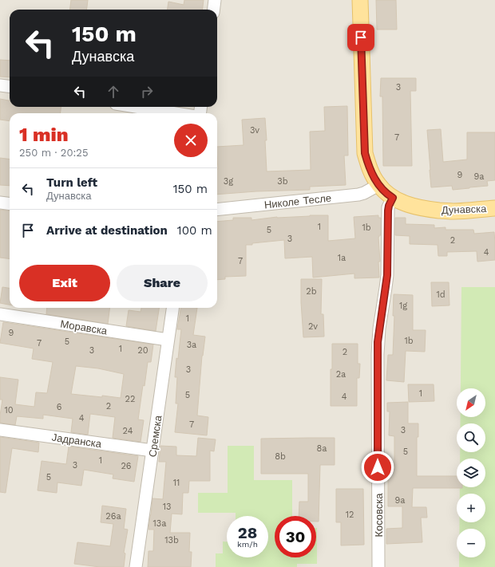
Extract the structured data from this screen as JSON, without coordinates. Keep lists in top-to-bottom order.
{
  "streets": {
    "main road": ["Дунавска"],
    "street": [
      "Николе Тесле",
      "Моравска",
      "Сремска",
      "Јадранска",
      "Косовска"
    ]
  },
  "crossings": [
    ["Николе Тесле", "Дунавска"],
    ["Дунавска", "Косовска"],
    ["Моравска", "Сремска"],
    ["Сремска", "Јадранска"]
  ],
  "house_numbers": [
    "3",
    "3v",
    "7",
    "9",
    "9a",
    "3g",
    "3b",
    "1",
    "1b",
    "5",
    "3",
    "2",
    "4",
    "1a",
    "7",
    "2b",
    "1d",
    "1g",
    "1",
    "2v",
    "9",
    "1b",
    "5",
    "7",
    "3a",
    "1",
    "3",
    "20",
    "2",
    "3",
    "2a",
    "1",
    "5",
    "4",
    "22",
    "2",
    "6",
    "10",
    "4",
    "7",
    "3",
    "24",
    "8a",
    "5",
    "8b",
    "1",
    "3",
    "26",
    "5",
    "11",
    "9a",
    "13",
    "12",
    "26a",
    "13a",
    "13b"
  ],
  "north": "bottom left",
  "page": {
    "turn": ["150 m", "Дунавска"],
    "heading": ["1 min", "250 m · 20:25"],
    "list": [
      {
        "name": "Turn left",
        "note": "Дунавска",
        "value": "150 m"
      },
      {
        "name": "Arrive at destination",
        "value": "100 m"
      }
    ],
    "buttons": ["Exit", "Share"],
    "map_buttons": ["+", "−"],
    "speed": "28 km/h",
    "limit": "30"
  }
}
